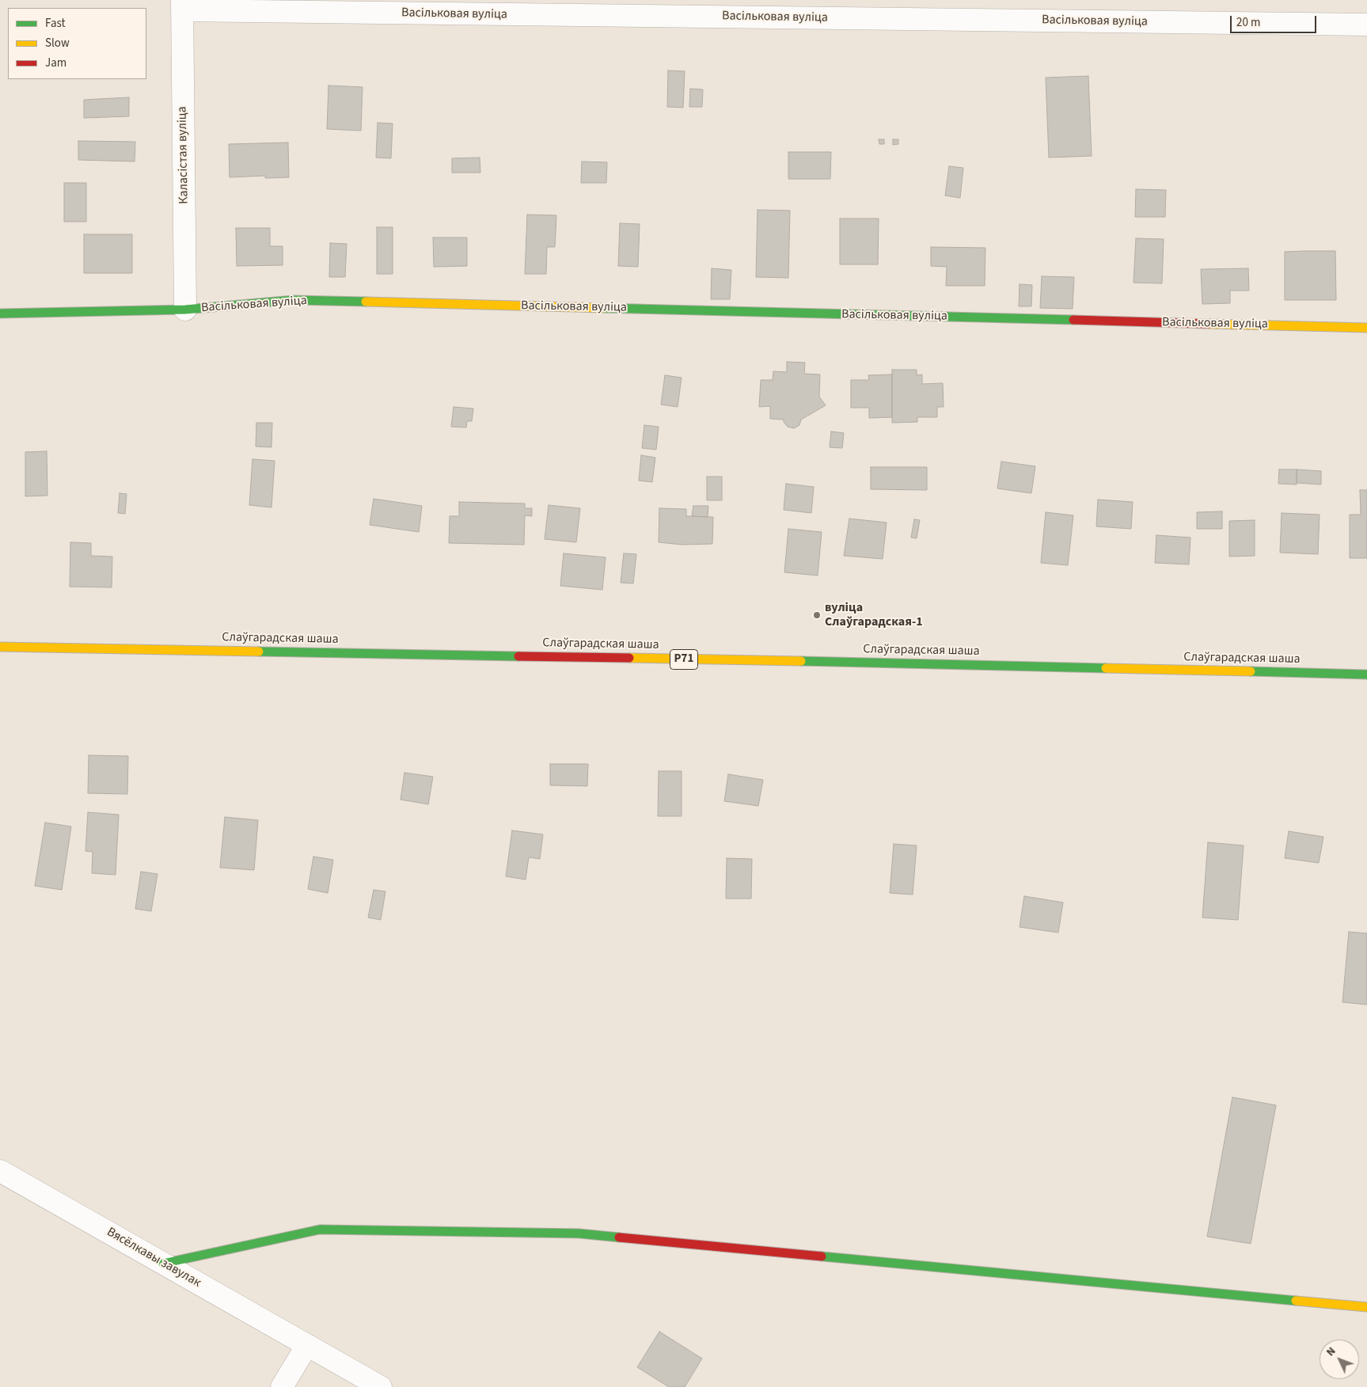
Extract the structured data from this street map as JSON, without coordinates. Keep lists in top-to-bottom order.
{
  "streets": {
    "street": [
      "Васільковая вуліца",
      "Каласістая вуліца",
      "Слаўгарадская шаша",
      "Р71",
      "Вясёлкавы завулак"
    ]
  },
  "crossings": [
    ["Васільковая вуліца", "Каласістая вуліца"]
  ],
  "places": ["вуліца Слаўгарадская-1"],
  "legend": ["Fast", "Slow", "Jam"],
  "scale_bar": "20 m",
  "north": "top left"
}
